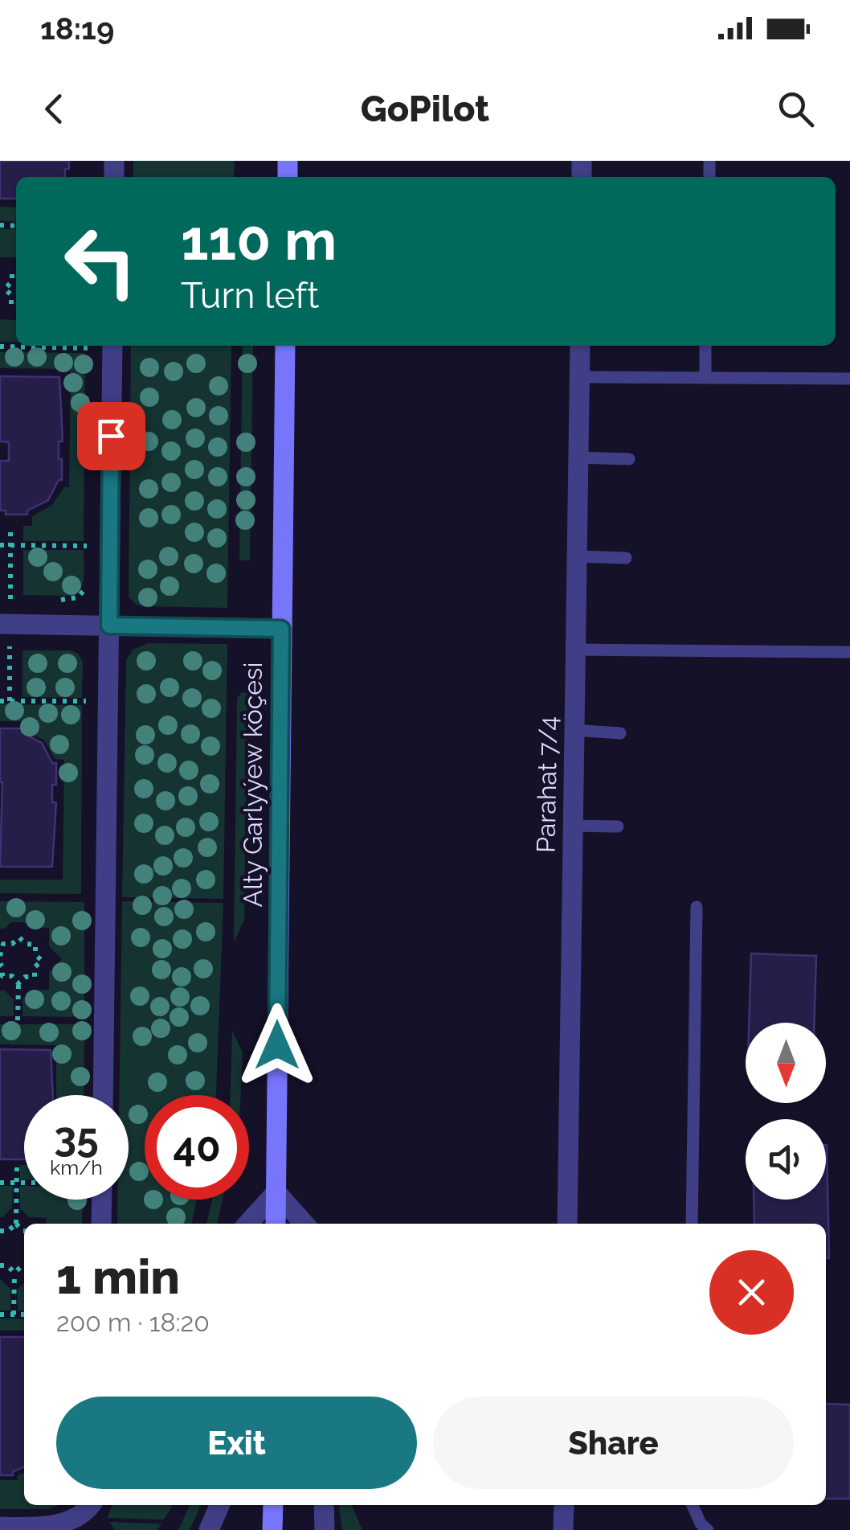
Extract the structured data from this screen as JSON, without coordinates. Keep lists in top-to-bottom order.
{
  "streets": {
    "street": ["Alty Garlyýew köçesi", "Parahat 7/4"]
  },
  "north": "bottom",
  "page": {
    "status": "18:19",
    "header": "GoPilot",
    "turn": ["110 m", "Turn left"],
    "speed": "35 km/h",
    "limit": "40",
    "heading": ["1 min", "200 m · 18:20"],
    "buttons": ["Exit", "Share"]
  }
}
